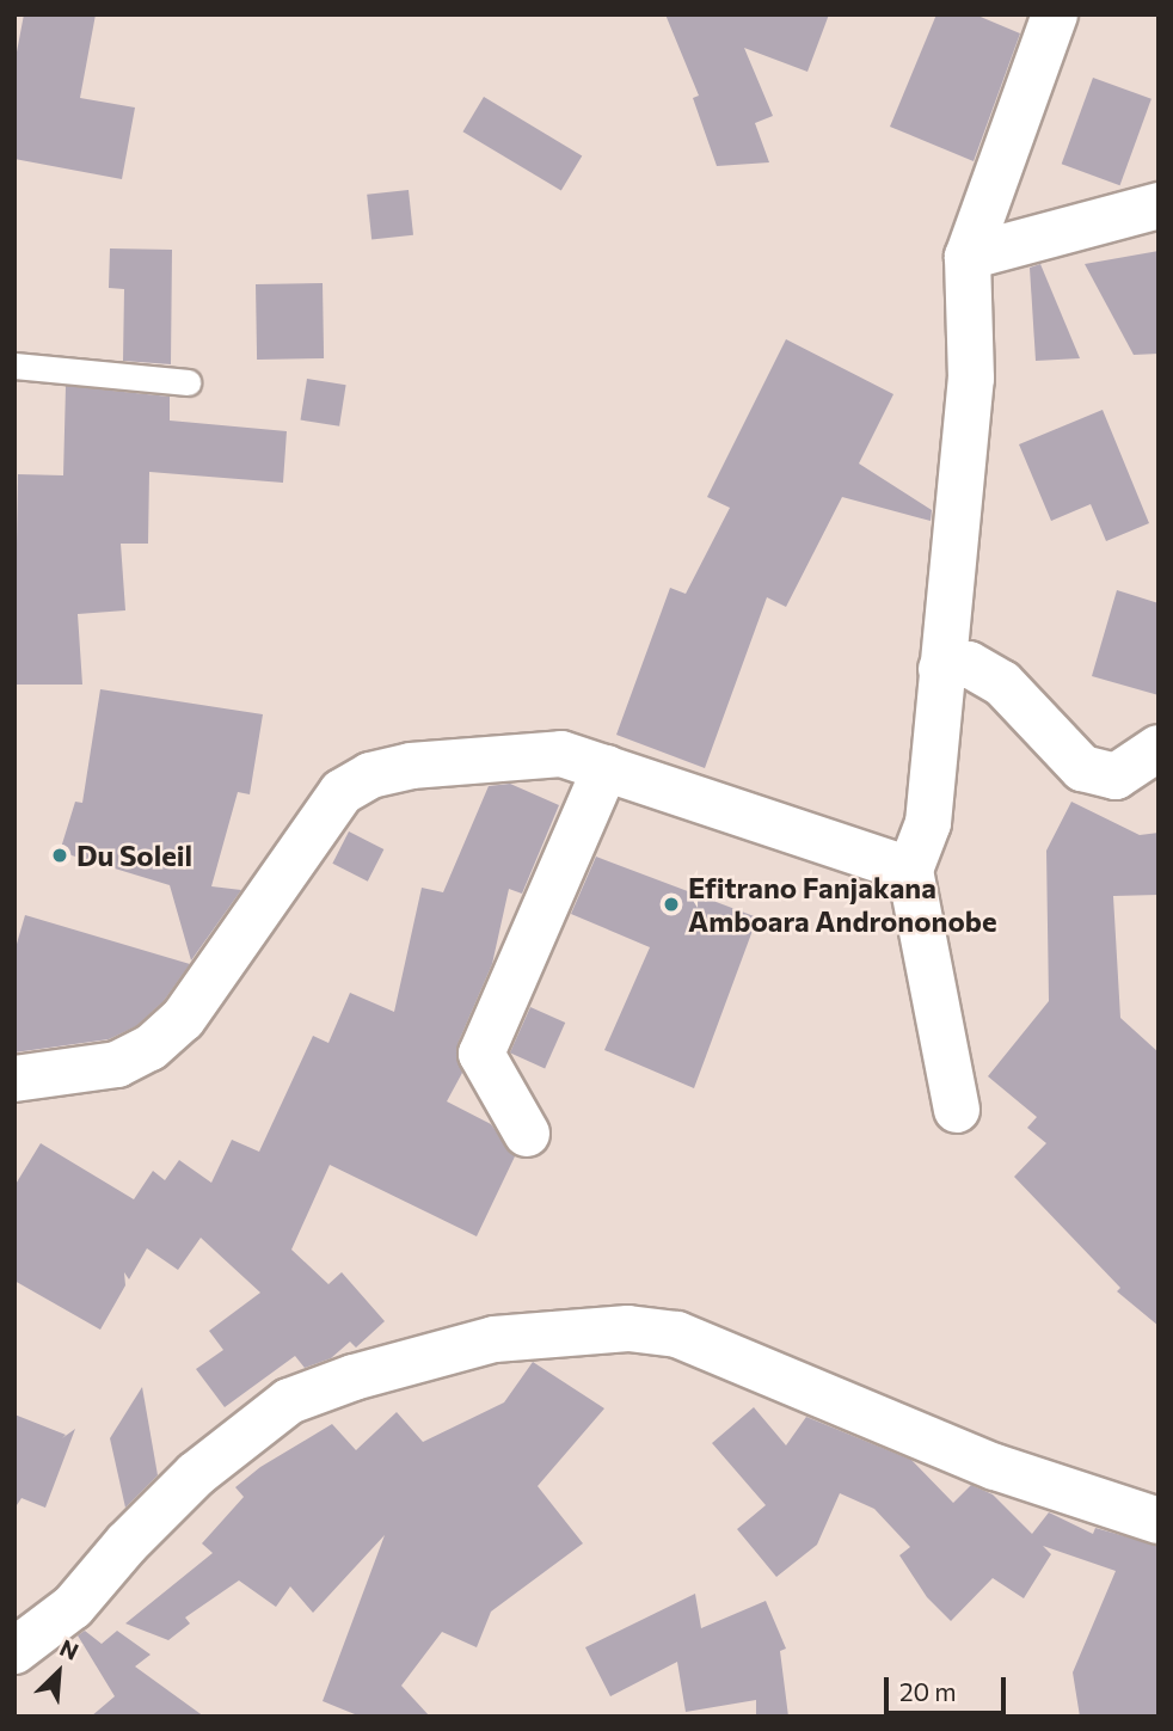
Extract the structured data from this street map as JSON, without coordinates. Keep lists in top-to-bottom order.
{
  "places": ["Du Soleil", "Efitrano Fanjakana Amboara Andrononobe"],
  "scale_bar": "20 m",
  "north": "top right"
}
